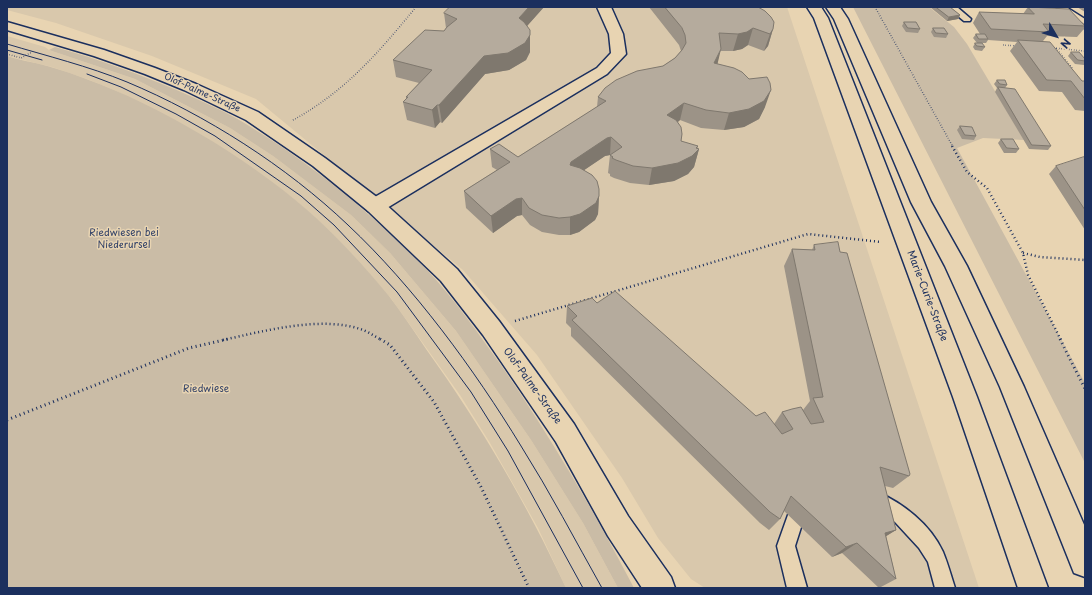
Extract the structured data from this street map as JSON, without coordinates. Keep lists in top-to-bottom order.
{
  "streets": {
    "street": ["Olof-Palme-Straße", "Marie-Curie-Straße"]
  },
  "parks": ["Riedwiesen bei Niederursel", "Riedwiese"],
  "north": "bottom right"
}
